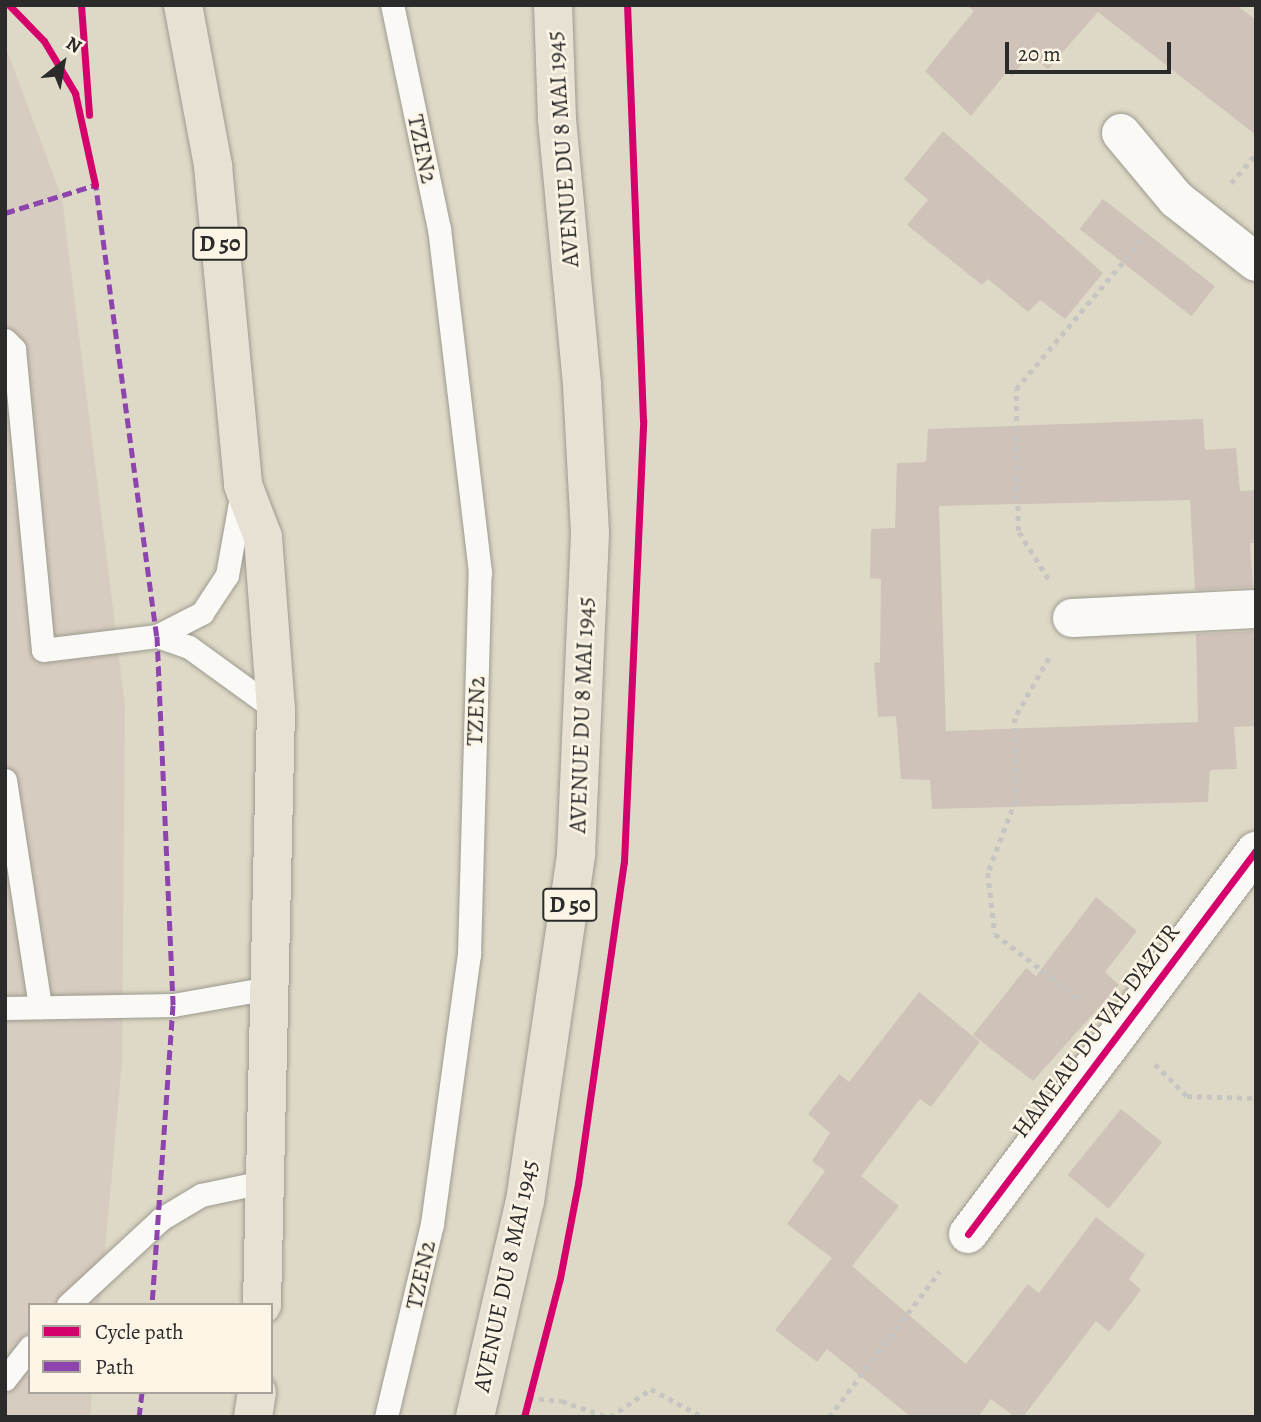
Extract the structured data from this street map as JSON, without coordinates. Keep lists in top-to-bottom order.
{
  "streets": {
    "main road": ["AVENUE DU 8 MAI 1945", "D 50"],
    "street": ["HAMEAU DU VAL D'AZUR"],
    "lane": ["TZEN2"]
  },
  "legend": ["Cycle path", "Path"],
  "scale_bar": "20 m",
  "north": "top right"
}
